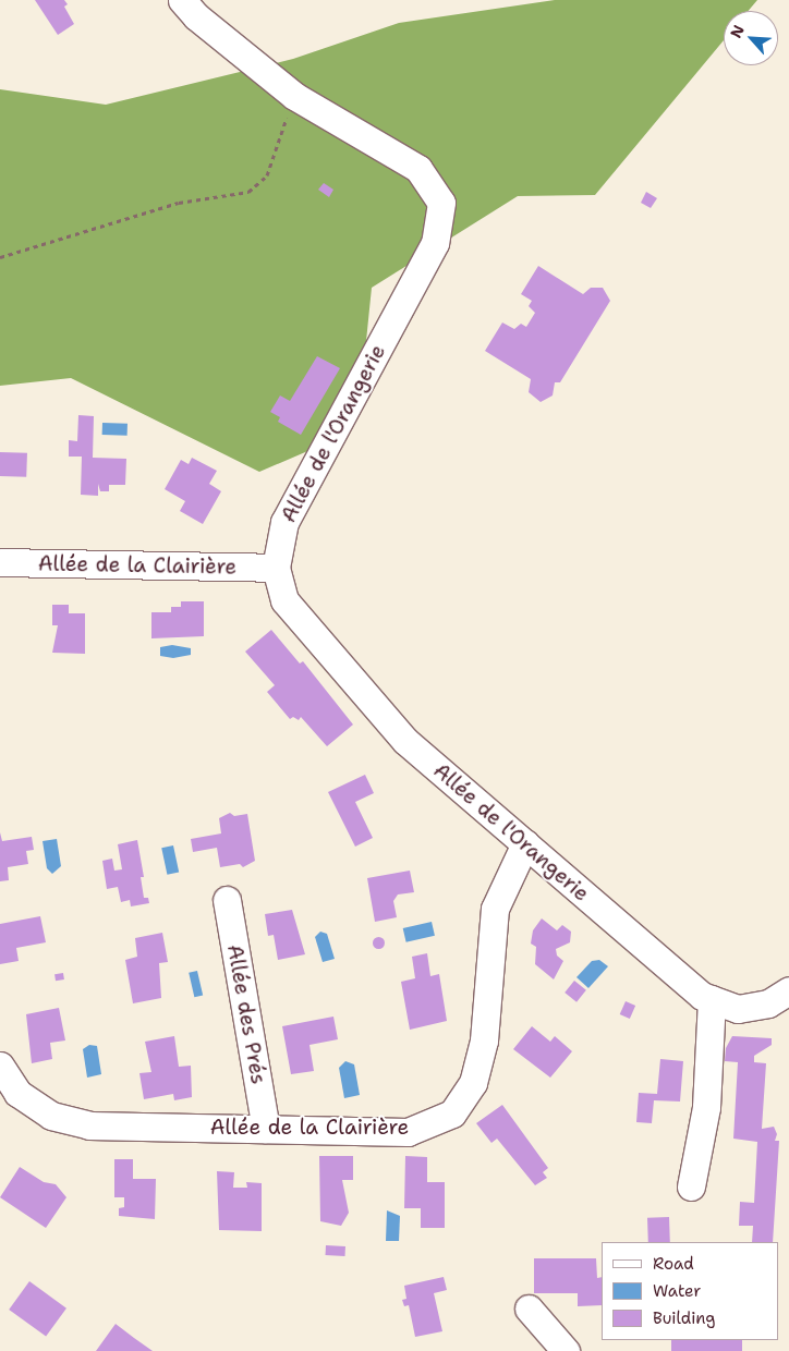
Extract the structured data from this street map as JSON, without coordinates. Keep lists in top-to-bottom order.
{
  "streets": {
    "street": ["Allée de l'Orangerie", "Allée de la Clairière", "Allée des Prés"]
  },
  "crossings": [
    ["Allée de l'Orangerie", "Allée de la Clairière"],
    ["Allée de la Clairière", "Allée des Prés"]
  ],
  "legend": ["Road", "Water", "Building"],
  "north": "top left"
}
